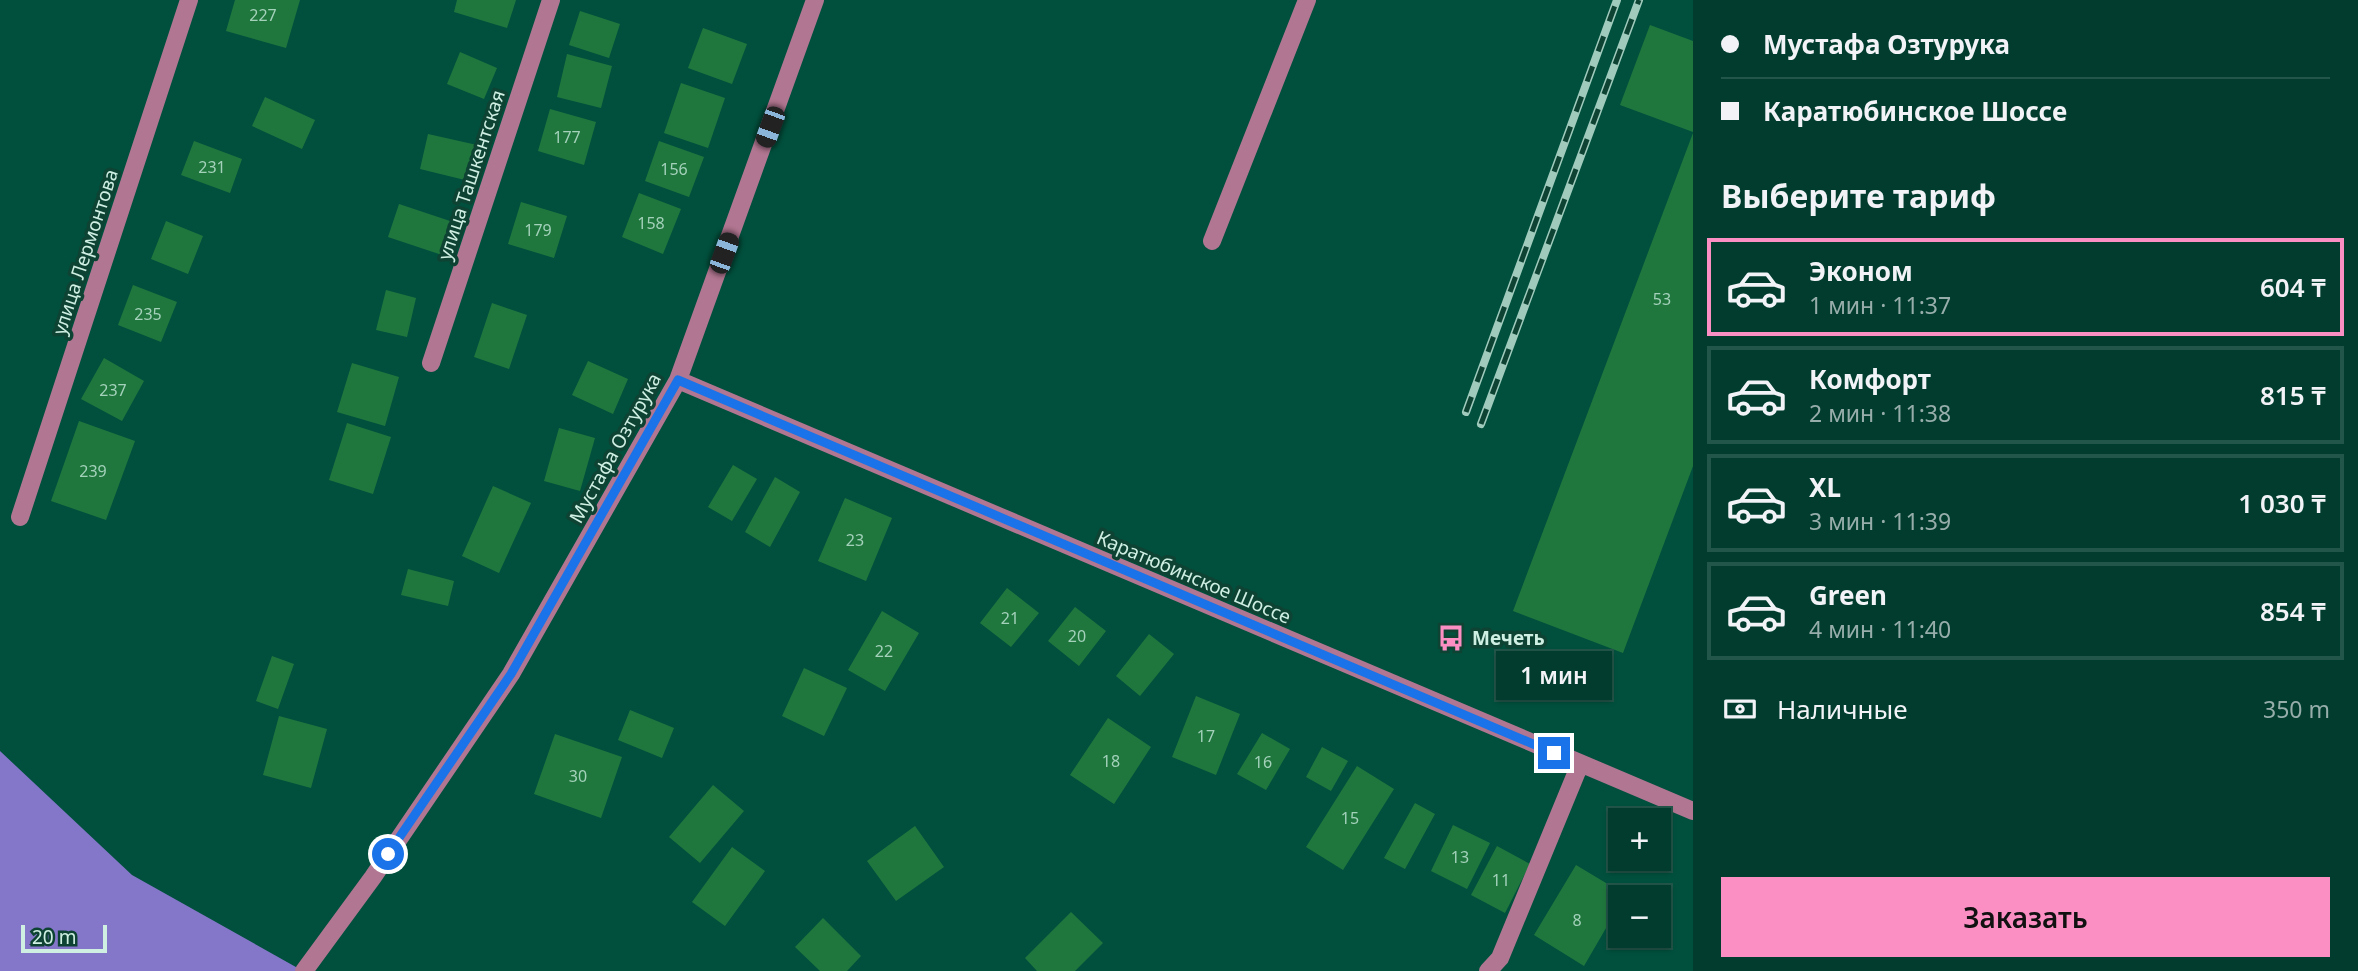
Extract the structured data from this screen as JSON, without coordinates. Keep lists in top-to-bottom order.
{
  "streets": {
    "street": [
      "улица Ташкентская",
      "улица Лермонтова",
      "Мустафа Озтурука",
      "Каратюбинское Шоссе"
    ]
  },
  "crossings": [
    ["Мустафа Озтурука", "Каратюбинское Шоссе"]
  ],
  "places": {
    "bus stop": ["Мечеть"]
  },
  "house_numbers": [
    "227",
    "177",
    "231",
    "156",
    "158",
    "179",
    "53",
    "235",
    "237",
    "239",
    "23",
    "21",
    "20",
    "22",
    "17",
    "18",
    "16",
    "30",
    "15",
    "13",
    "11",
    "8"
  ],
  "scale_bar": "20 m",
  "page": {
    "banner": ["Мустафа Озтурука", "Каратюбинское Шоссе"],
    "heading": "Выберите тариф",
    "list": [
      {
        "name": "Эконом",
        "note": "1 мин · 11:37",
        "value": "604 ₸"
      },
      {
        "name": "Комфорт",
        "note": "2 мин · 11:38",
        "value": "815 ₸"
      },
      {
        "name": "XL",
        "note": "3 мин · 11:39",
        "value": "1 030 ₸"
      },
      {
        "name": "Green",
        "note": "4 мин · 11:40",
        "value": "854 ₸"
      }
    ],
    "bubble": "1 мин",
    "pay": ["Наличные", "350 m"],
    "map_buttons": ["+", "−"],
    "buttons": "Заказать",
    "scale": "20 m"
  }
}
